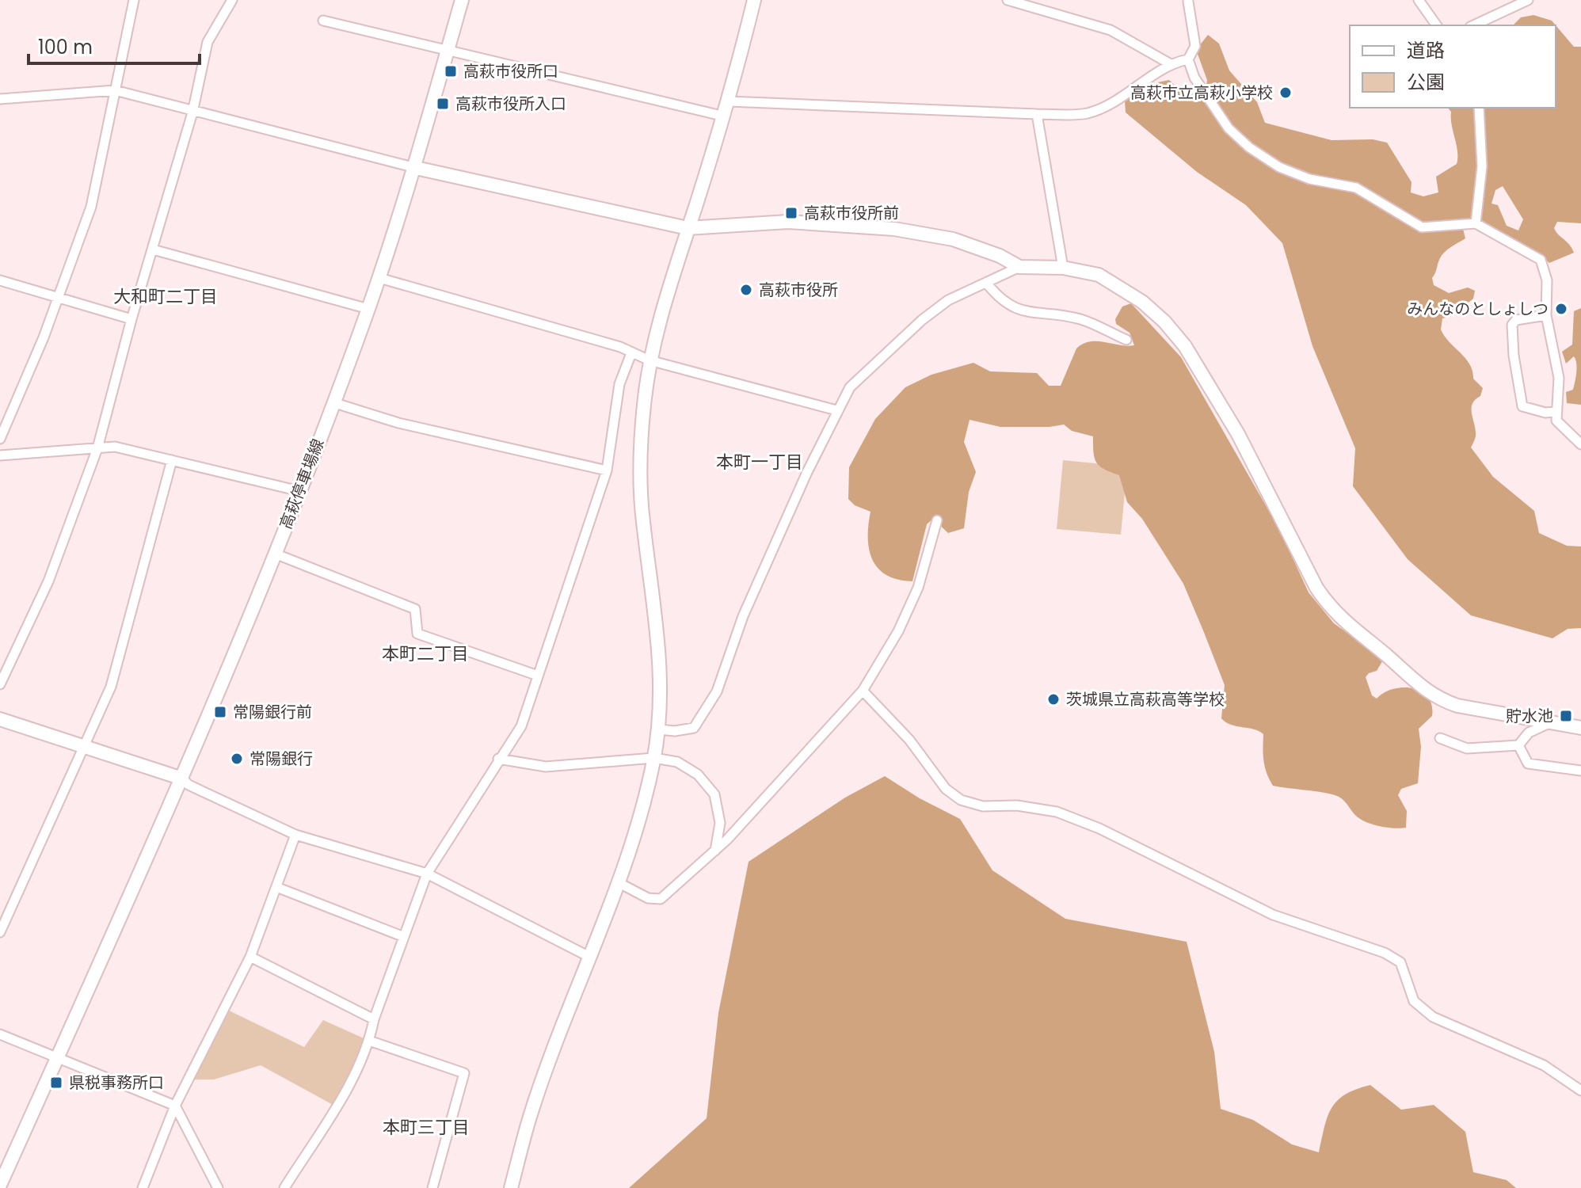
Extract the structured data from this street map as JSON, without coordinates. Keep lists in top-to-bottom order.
{
  "streets": {
    "street": ["高萩停車場線"]
  },
  "districts": [
    "大和町二丁目",
    "本町一丁目",
    "本町二丁目",
    "本町三丁目"
  ],
  "places": {
    "transit": [
      "高萩市役所口",
      "高萩市役所入口",
      "高萩市役所前",
      "常陽銀行前",
      "貯水池",
      "県税事務所口"
    ],
    "other": [
      "高萩市立高萩小学校",
      "高萩市役所",
      "みんなのとしょしつ",
      "茨城県立高萩高等学校",
      "常陽銀行"
    ]
  },
  "legend": ["道路", "公園"],
  "scale_bar": "100 m"
}
